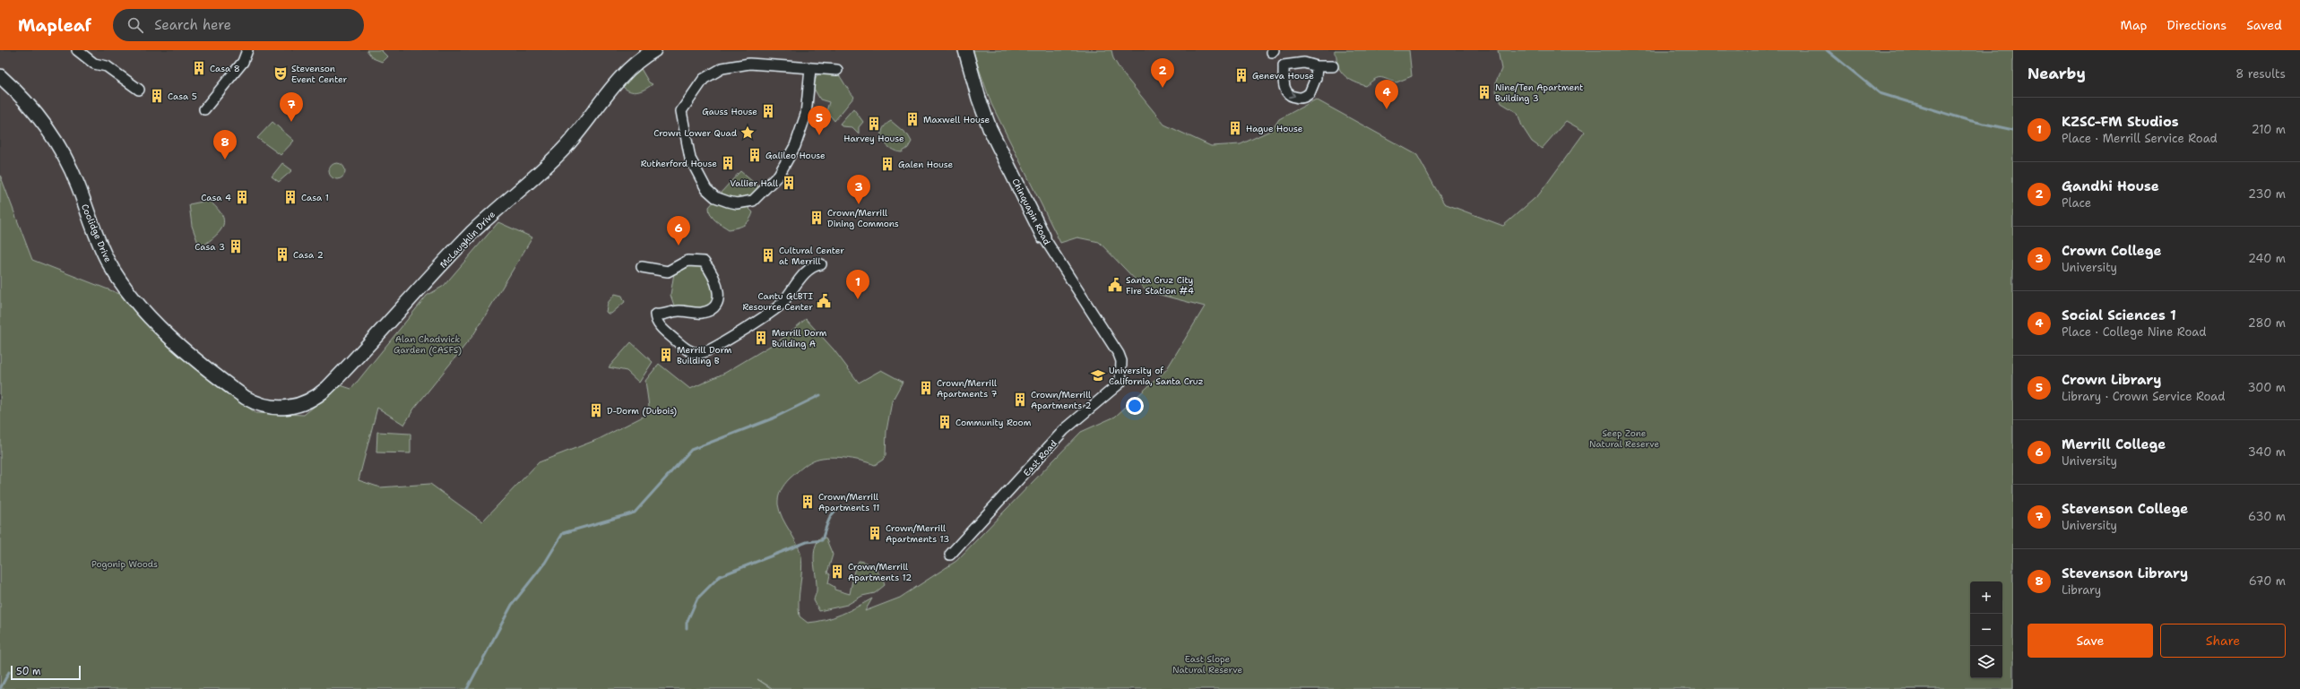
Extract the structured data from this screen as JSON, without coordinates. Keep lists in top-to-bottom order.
{
  "streets": {
    "street": [
      "Chinquapin Road",
      "Coolidge Drive",
      "McLaughlin Drive",
      "East Road"
    ]
  },
  "crossings": [
    ["Chinquapin Road", "East Road"],
    ["Coolidge Drive", "McLaughlin Drive"]
  ],
  "parks": [
    "Alan Chadwick Garden (CASFS)",
    "Seep Zone Natural Reserve",
    "Pogonip Woods",
    "East Slope Natural Reserve"
  ],
  "places": {
    "building": [
      "Casa 8",
      "Geneva House",
      "Nine/Ten Apartment Building 3",
      "Casa 5",
      "Gauss House",
      "Maxwell House",
      "Harvey House",
      "Hague House",
      "Galileo House",
      "Rutherford House",
      "Galen House",
      "Vallier Hall",
      "Casa 4",
      "Casa 1",
      "Crown/Merrill Dining Commons",
      "Casa 3",
      "Casa 2",
      "Cultural Center at Merrill",
      "Merrill Dorm Building A",
      "Merrill Dorm Building B",
      "Crown/Merrill Apartments 7",
      "Crown/Merrill Apartments 2",
      "D-Dorm (Dubois)",
      "Community Room",
      "Crown/Merrill Apartments 11",
      "Crown/Merrill Apartments 13",
      "Crown/Merrill Apartments 12"
    ],
    "theatre": ["Stevenson Event Center"],
    "place": ["Crown Lower Quad"],
    "public building": ["Santa Cruz City Fire Station #4", "Cantu GLBTI Resource Center"],
    "school or university": ["University of California, Santa Cruz"]
  },
  "scale_bar": "50 m",
  "page": {
    "header": "Mapleaf",
    "search": "Search here",
    "nav": ["Map", "Directions", "Saved"],
    "heading": ["Nearby", "8 results"],
    "pins": [
      "2",
      "4",
      "7",
      "5",
      "8",
      "3",
      "6",
      "1"
    ],
    "list": [
      {
        "mark": "1",
        "name": "KZSC-FM Studios",
        "note": "Place · Merrill Service Road",
        "value": "210 m"
      },
      {
        "mark": "2",
        "name": "Gandhi House",
        "note": "Place",
        "value": "230 m"
      },
      {
        "mark": "3",
        "name": "Crown College",
        "note": "University",
        "value": "240 m"
      },
      {
        "mark": "4",
        "name": "Social Sciences 1",
        "note": "Place · College Nine Road",
        "value": "280 m"
      },
      {
        "mark": "5",
        "name": "Crown Library",
        "note": "Library · Crown Service Road",
        "value": "300 m"
      },
      {
        "mark": "6",
        "name": "Merrill College",
        "note": "University",
        "value": "340 m"
      },
      {
        "mark": "7",
        "name": "Stevenson College",
        "note": "University",
        "value": "630 m"
      },
      {
        "mark": "8",
        "name": "Stevenson Library",
        "note": "Library",
        "value": "670 m"
      }
    ],
    "map_buttons": ["+", "−"],
    "buttons": ["Save", "Share"],
    "scale": "50 m"
  }
}
